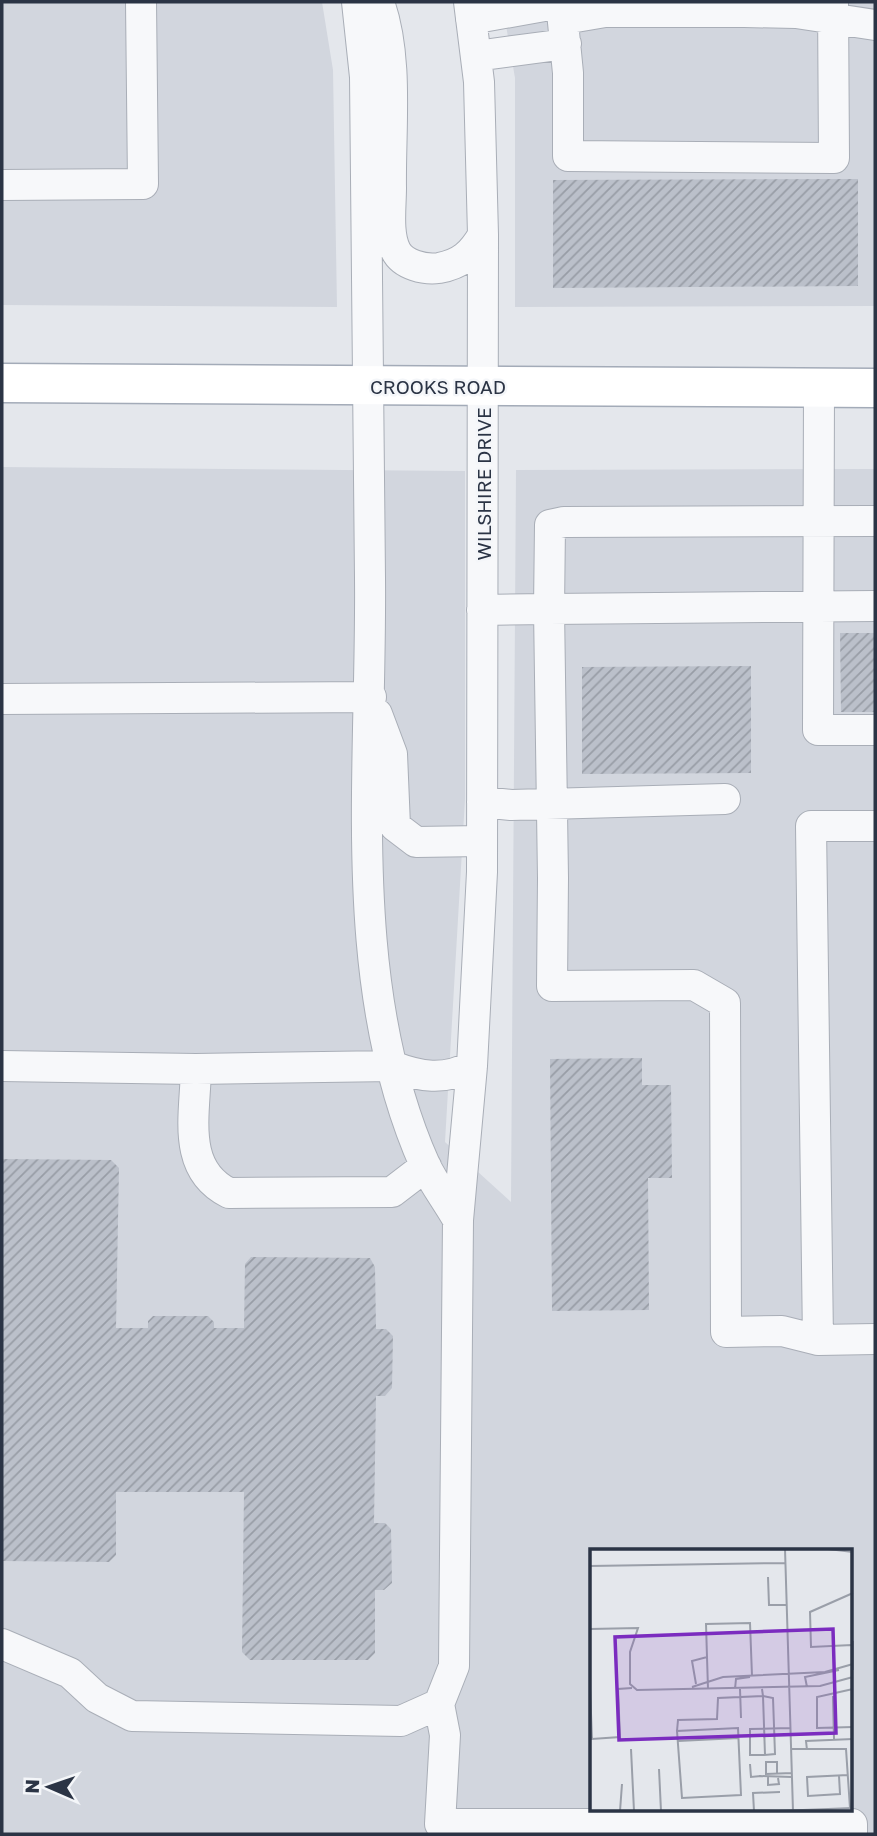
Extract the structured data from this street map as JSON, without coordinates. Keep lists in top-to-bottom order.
{
  "streets": {
    "main road": ["CROOKS ROAD"],
    "street": ["WILSHIRE DRIVE"]
  },
  "crossings": [
    ["CROOKS ROAD", "WILSHIRE DRIVE"]
  ],
  "north": "left"
}
